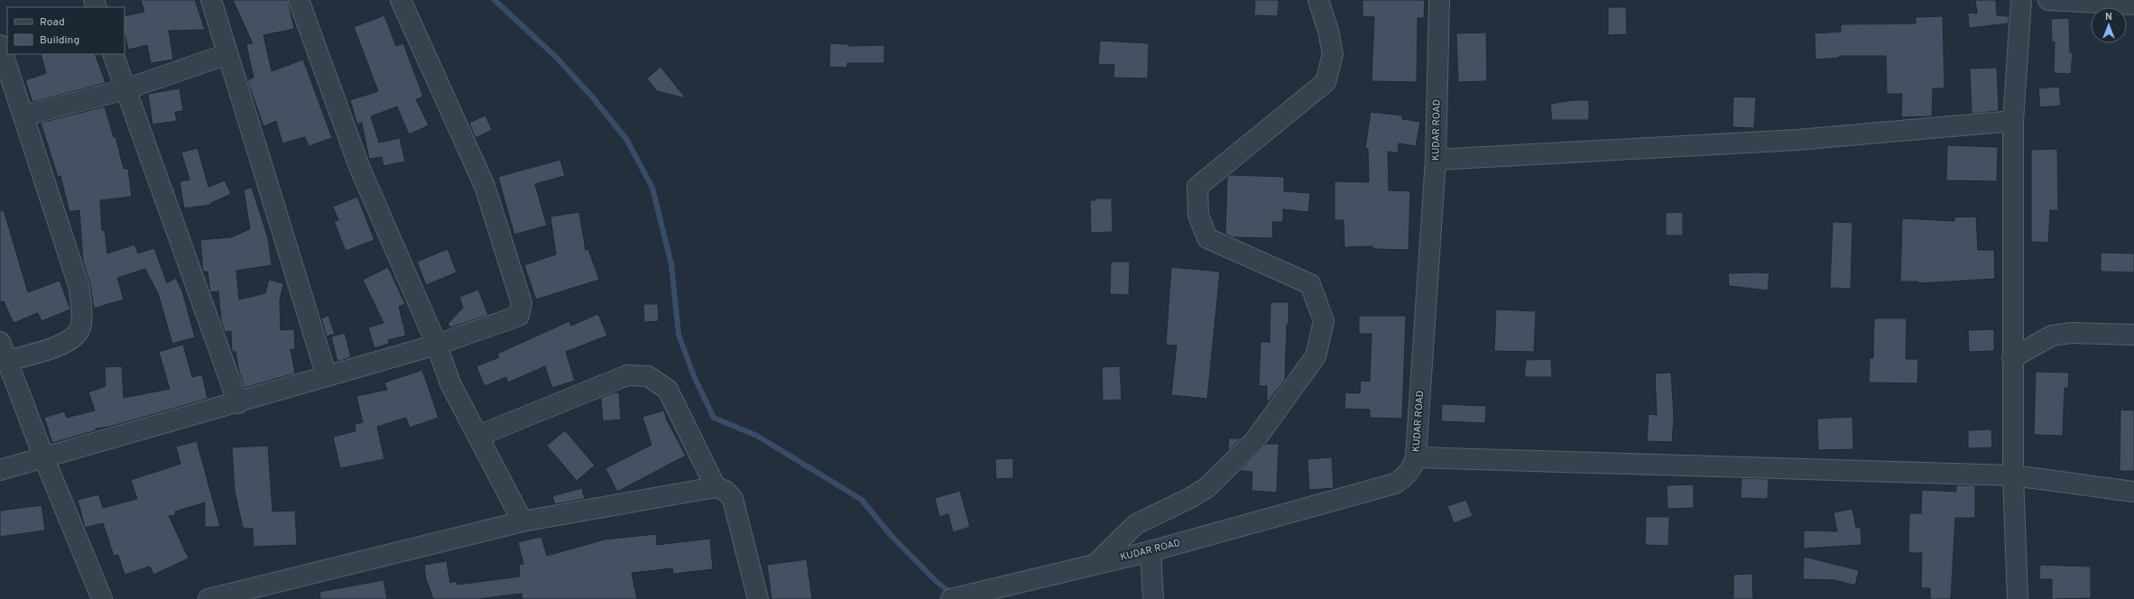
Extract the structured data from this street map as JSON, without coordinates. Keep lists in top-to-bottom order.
{
  "streets": {
    "street": ["KUDAR ROAD"]
  },
  "legend": ["Road", "Building"],
  "north": "top"
}
